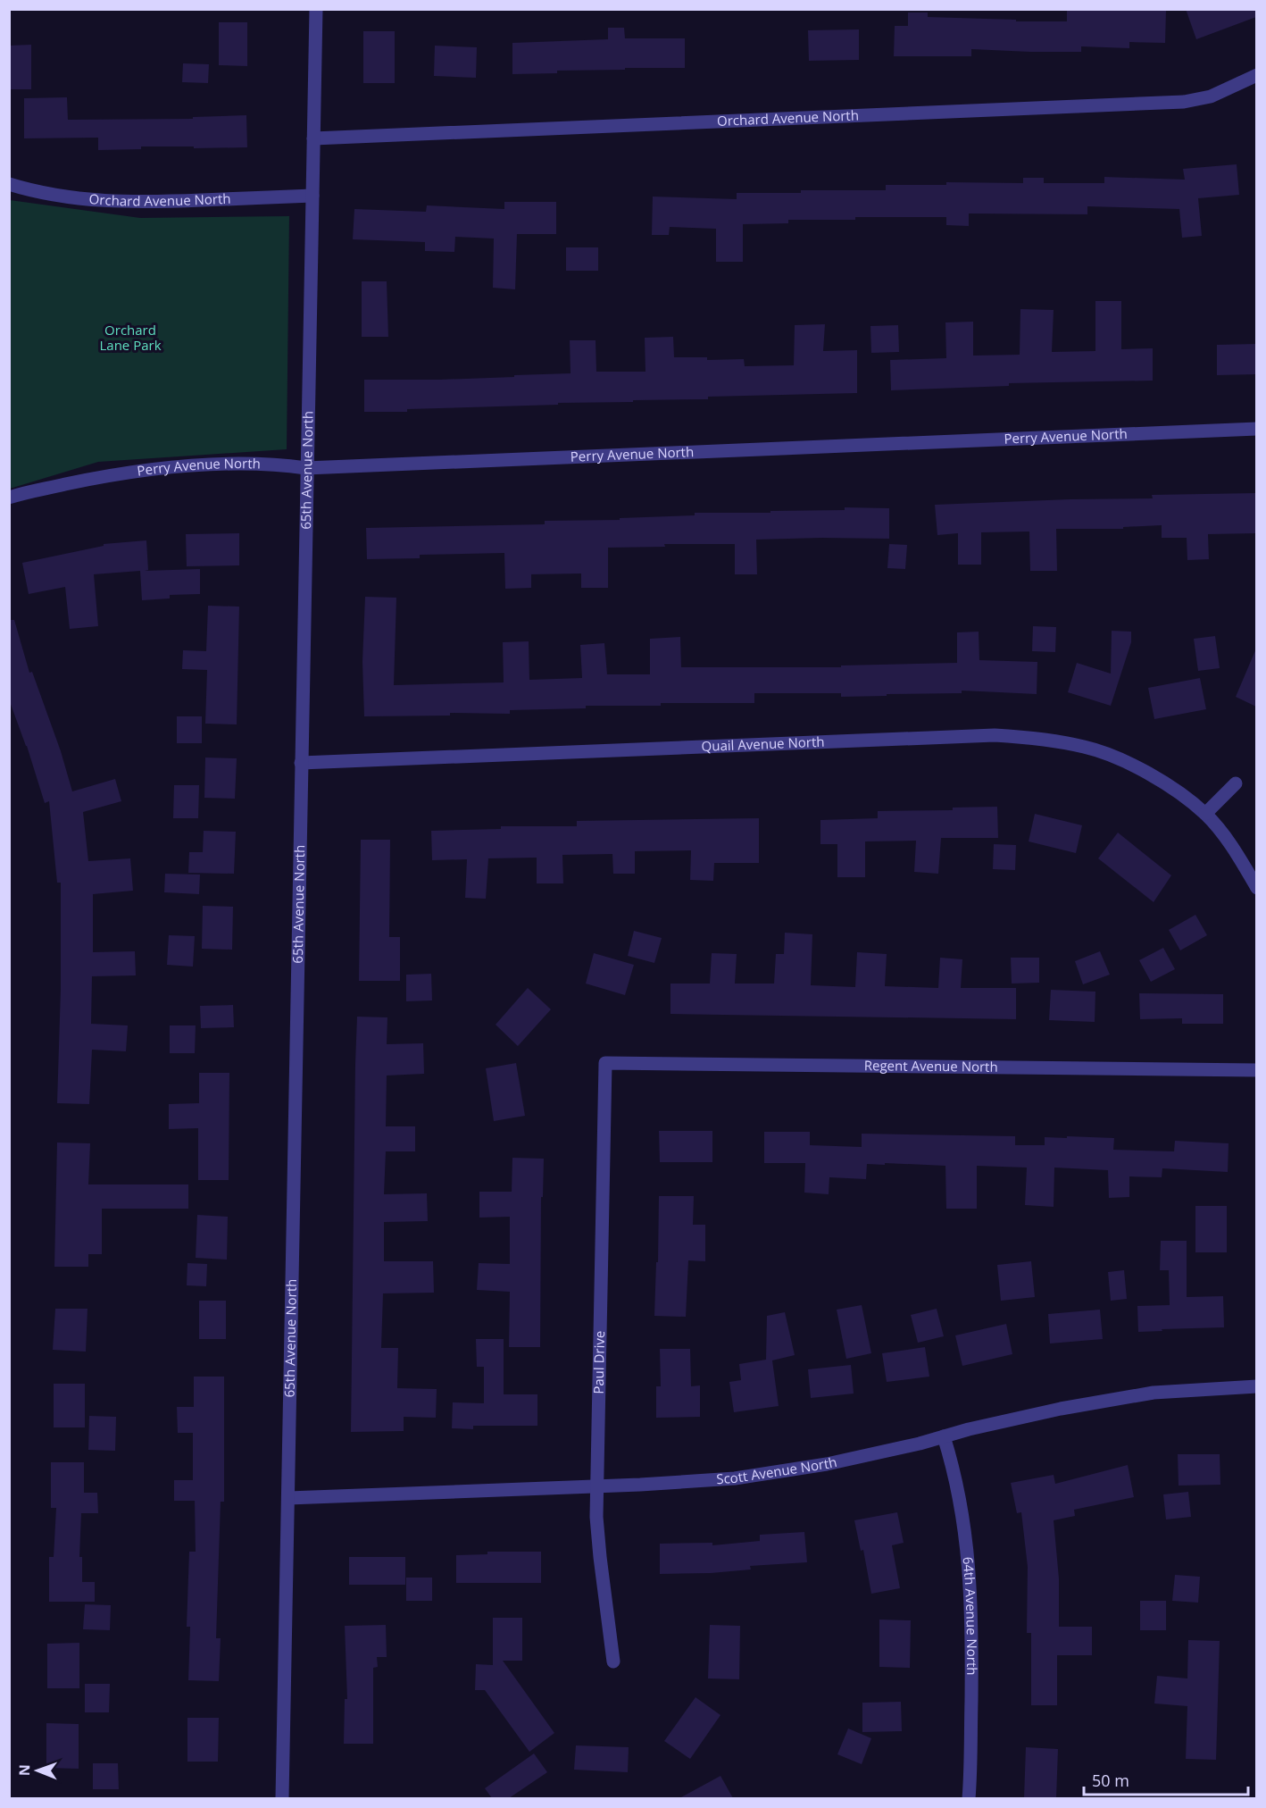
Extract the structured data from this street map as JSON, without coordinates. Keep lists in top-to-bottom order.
{
  "streets": {
    "street": [
      "Orchard Avenue North",
      "Perry Avenue North",
      "65th Avenue North",
      "Quail Avenue North",
      "Regent Avenue North",
      "Paul Drive",
      "Scott Avenue North",
      "64th Avenue North"
    ]
  },
  "crossings": [
    ["Orchard Avenue North", "65th Avenue North"],
    ["Perry Avenue North", "65th Avenue North"],
    ["65th Avenue North", "Quail Avenue North"],
    ["65th Avenue North", "Scott Avenue North"],
    ["Regent Avenue North", "Paul Drive"],
    ["Paul Drive", "Scott Avenue North"],
    ["Scott Avenue North", "64th Avenue North"]
  ],
  "parks": ["Orchard Lane Park"],
  "scale_bar": "50 m",
  "north": "left"
}
